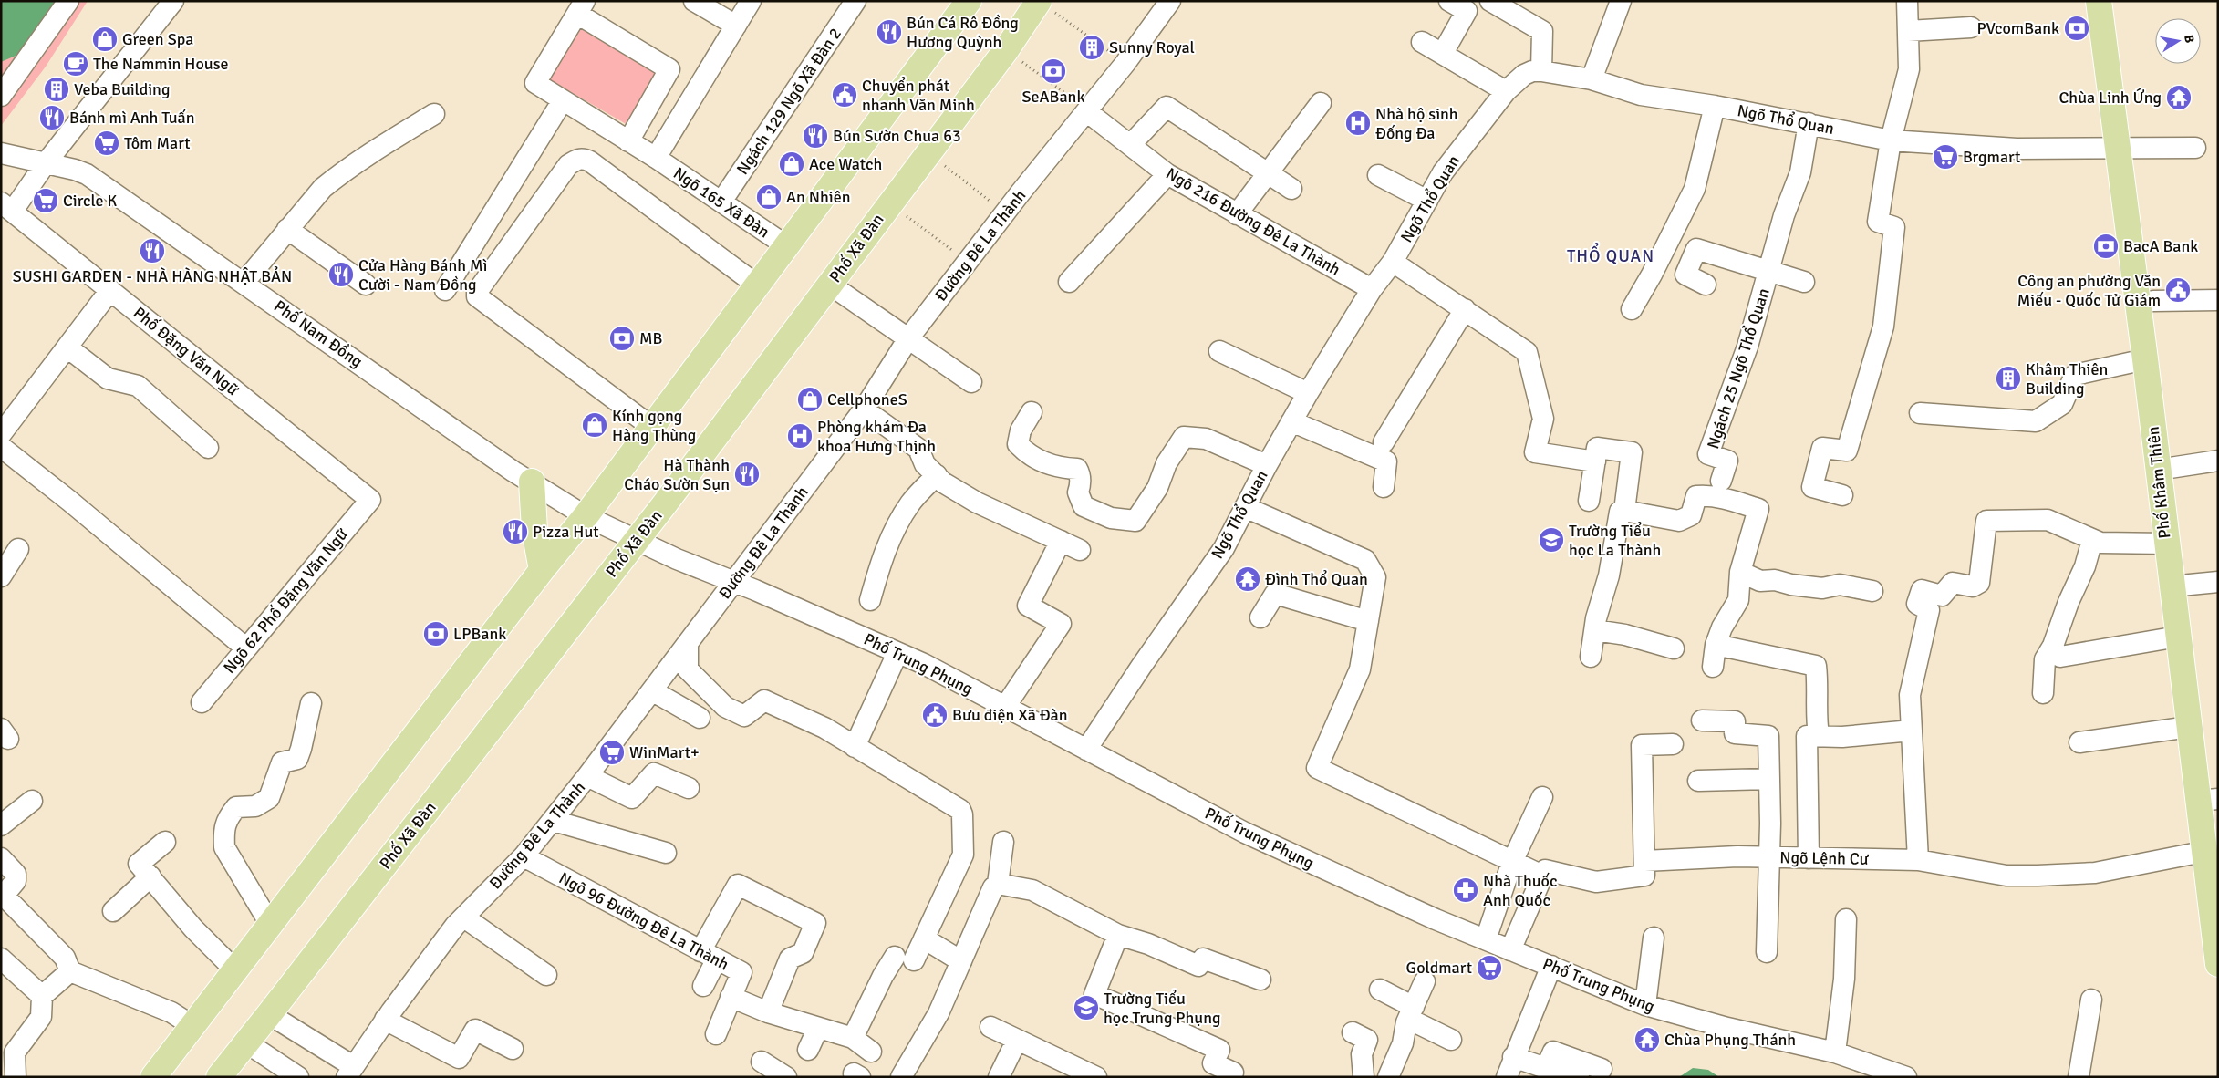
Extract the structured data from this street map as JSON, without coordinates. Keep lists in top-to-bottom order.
{
  "streets": {
    "main road": ["Phố Xã Đàn", "Phố Khâm Thiên"],
    "street": [
      "Ngách 129 Ngõ Xã Đàn 2",
      "Ngõ Thổ Quan",
      "Ngõ 165 Xã Đàn",
      "Ngõ 216 Đường Đê La Thành",
      "Đường Đê La Thành",
      "Phố Nam Đồng",
      "Phố Đặng Văn Ngữ",
      "Ngách 25 Ngõ Thổ Quan",
      "Ngõ 62 Phố Đặng Văn Ngữ",
      "Phố Trung Phụng",
      "Ngõ Lệnh Cư",
      "Ngõ 96 Đường Đê La Thành"
    ]
  },
  "crossings": [
    ["Ngách 129 Ngõ Xã Đàn 2", "Ngõ 165 Xã Đàn"],
    ["Ngõ Thổ Quan", "Ngõ 216 Đường Đê La Thành"],
    ["Ngõ Thổ Quan", "Ngách 25 Ngõ Thổ Quan"],
    ["Ngõ Thổ Quan", "Phố Khâm Thiên"],
    ["Ngõ Thổ Quan", "Phố Trung Phụng"],
    ["Đường Đê La Thành", "Phố Trung Phụng"],
    ["Đường Đê La Thành", "Ngõ 96 Đường Đê La Thành"],
    ["Phố Xã Đàn", "Phố Nam Đồng"],
    ["Phố Xã Đàn", "Phố Trung Phụng"],
    ["Phố Nam Đồng", "Phố Trung Phụng"],
    ["Phố Đặng Văn Ngữ", "Ngõ 62 Phố Đặng Văn Ngữ"],
    ["Phố Khâm Thiên", "Ngõ Lệnh Cư"]
  ],
  "districts": ["THỔ QUAN"],
  "places": {
    "bank": [
      "PVcomBank",
      "SeABank",
      "BacA Bank",
      "MB",
      "LPBank"
    ],
    "restaurant": [
      "Bún Cá Rô Đồng Hương Quỳnh",
      "Bánh mì Anh Tuấn",
      "Bún Sườn Chua 63",
      "SUSHI GARDEN - NHÀ HÀNG NHẬT BẢN",
      "Cửa Hàng Bánh Mì Cười - Nam Đồng",
      "Hà Thành Cháo Sườn Sụn",
      "Pizza Hut"
    ],
    "shop": [
      "Green Spa",
      "Ace Watch",
      "An Nhiên",
      "CellphoneS",
      "Kính gọng Hàng Thùng"
    ],
    "building": ["Sunny Royal", "Veba Building", "Khâm Thiên Building"],
    "cafe": ["The Nammin House"],
    "public building": ["Chuyển phát nhanh Văn Minh", "Công an phường Văn Miếu - Quốc Tử Giám", "Bưu điện Xã Đàn"],
    "temple": ["Chùa Linh Ứng", "Đình Thổ Quan", "Chùa Phụng Thánh"],
    "hospital": ["Nhà hộ sinh Đống Đa", "Phòng khám Đa khoa Hưng Thịnh"],
    "supermarket": [
      "Tôm Mart",
      "Brgmart",
      "Circle K",
      "WinMart+",
      "Goldmart"
    ],
    "school or university": ["Trường Tiểu học La Thành", "Trường Tiểu học Trung Phụng"],
    "pharmacy": ["Nhà Thuốc Anh Quốc"]
  },
  "north": "right"
}
